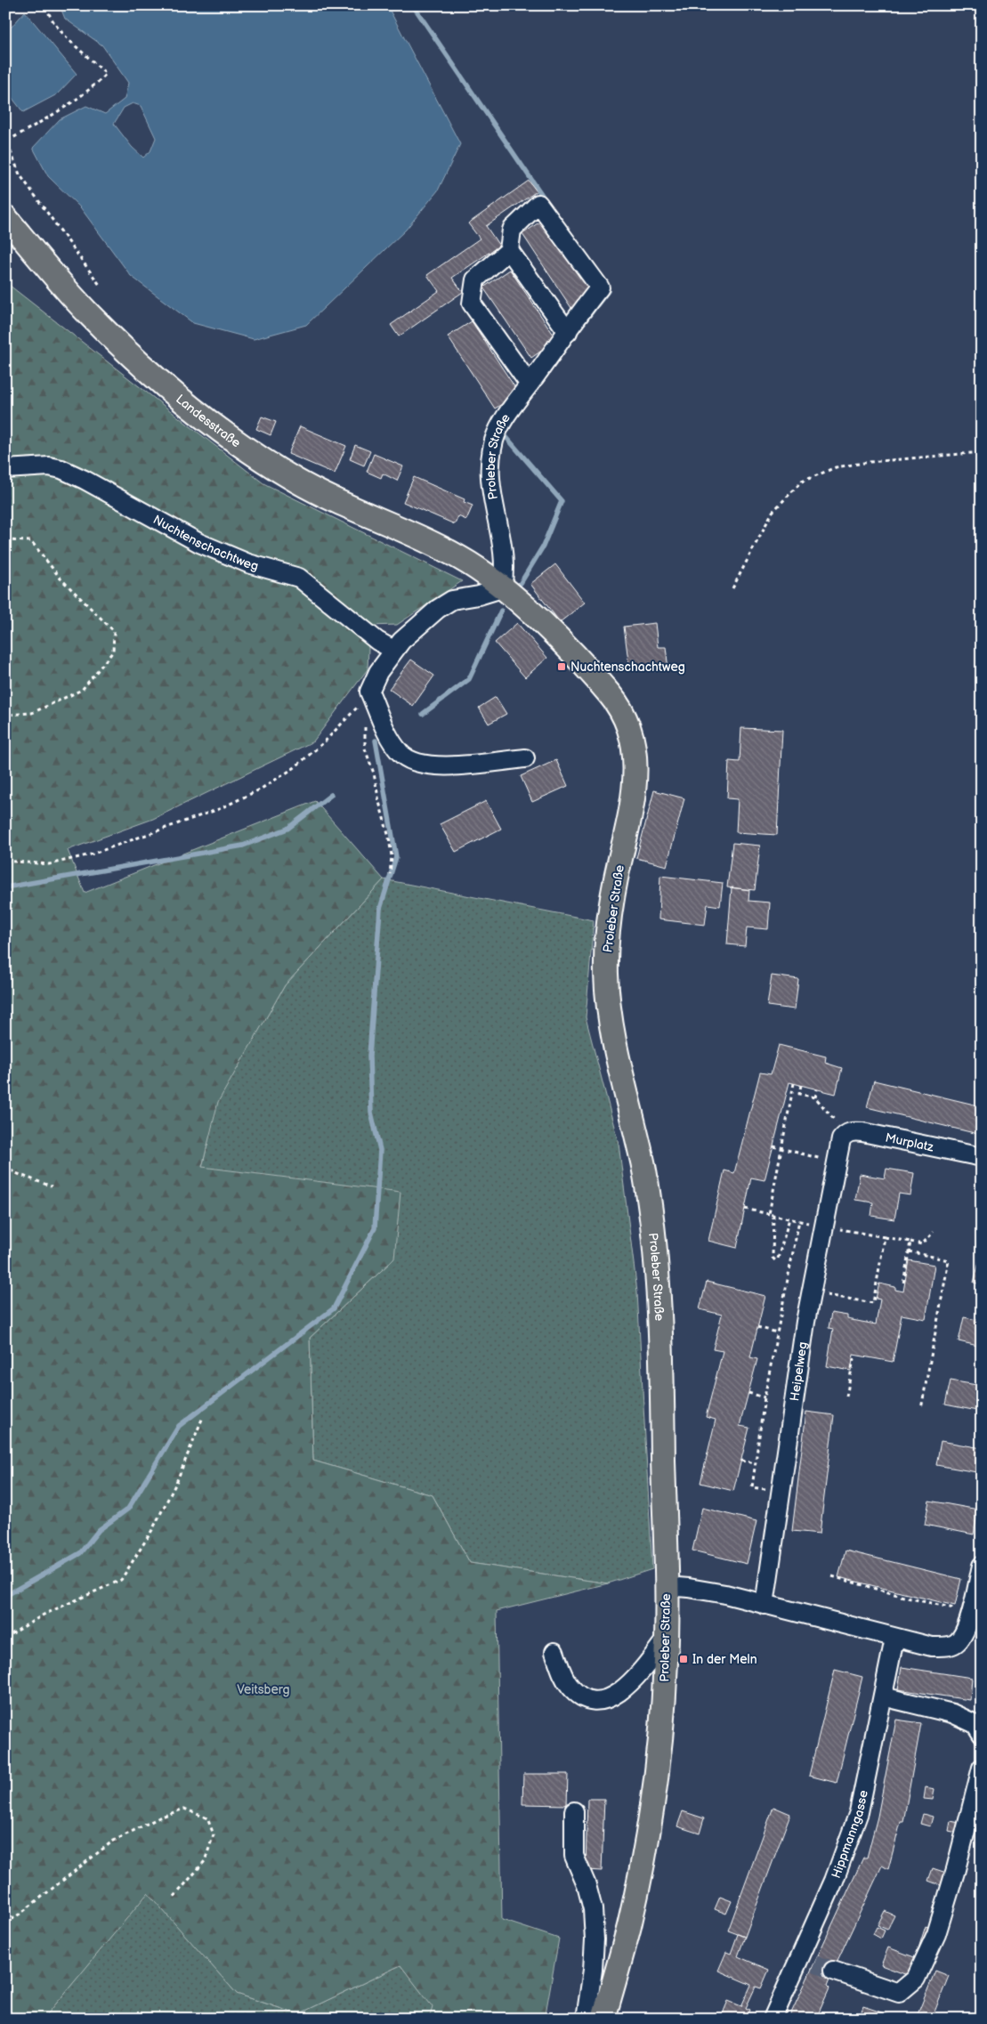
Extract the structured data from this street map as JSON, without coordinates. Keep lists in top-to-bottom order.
{
  "streets": {
    "main road": ["Landesstraße", "Proleber Straße"],
    "street": [
      "Nuchtenschachtweg",
      "Murplatz",
      "Heipelweg",
      "Hippmanngasse"
    ]
  },
  "crossings": [
    ["Landesstraße", "Proleber Straße"],
    ["Murplatz", "Heipelweg"]
  ],
  "parks": ["Veitsberg"],
  "places": {
    "transit": ["Nuchtenschachtweg", "In der Meln"]
  }
}
